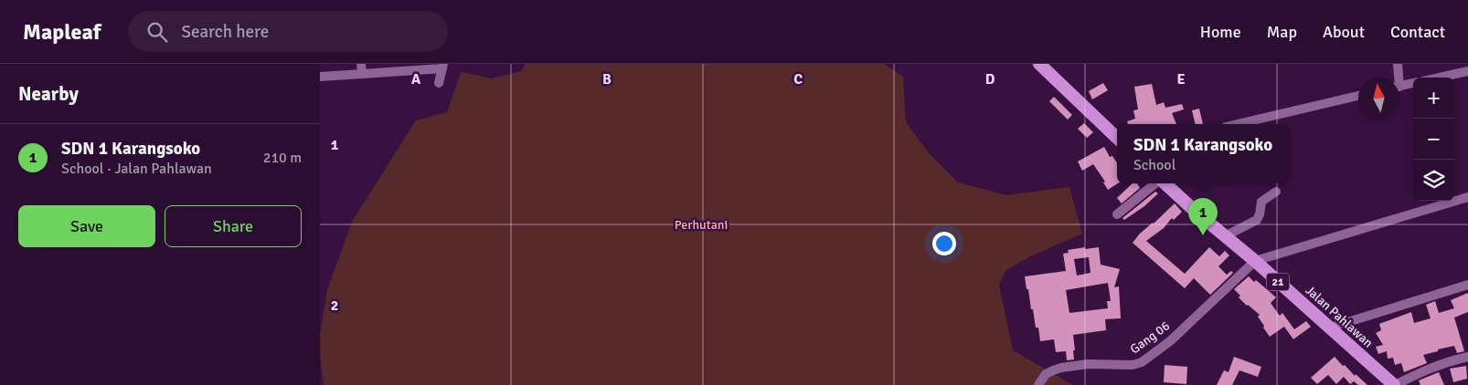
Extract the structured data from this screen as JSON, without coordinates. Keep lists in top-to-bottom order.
{
  "streets": {
    "highway": ["21", "Jalan Pahlawan"],
    "street": ["Gang 06"]
  },
  "crossings": [
    ["Jalan Pahlawan", "Gang 06"]
  ],
  "parks": ["Perhutani"],
  "north": "top",
  "page": {
    "header": "Mapleaf",
    "search": "Search here",
    "nav": [
      "Home",
      "Map",
      "About",
      "Contact"
    ],
    "heading": "Nearby",
    "map_buttons": ["+", "−"],
    "list": [
      {
        "mark": "1",
        "name": "SDN 1 Karangsoko",
        "note": "School · Jalan Pahlawan",
        "value": "210 m"
      }
    ],
    "popup": ["SDN 1 Karangsoko", "School"],
    "buttons": ["Save", "Share"],
    "pins": "1"
  },
  "grid": {
    "columns": [
      "A",
      "B",
      "C",
      "D",
      "E"
    ],
    "rows": ["1", "2"]
  }
}
